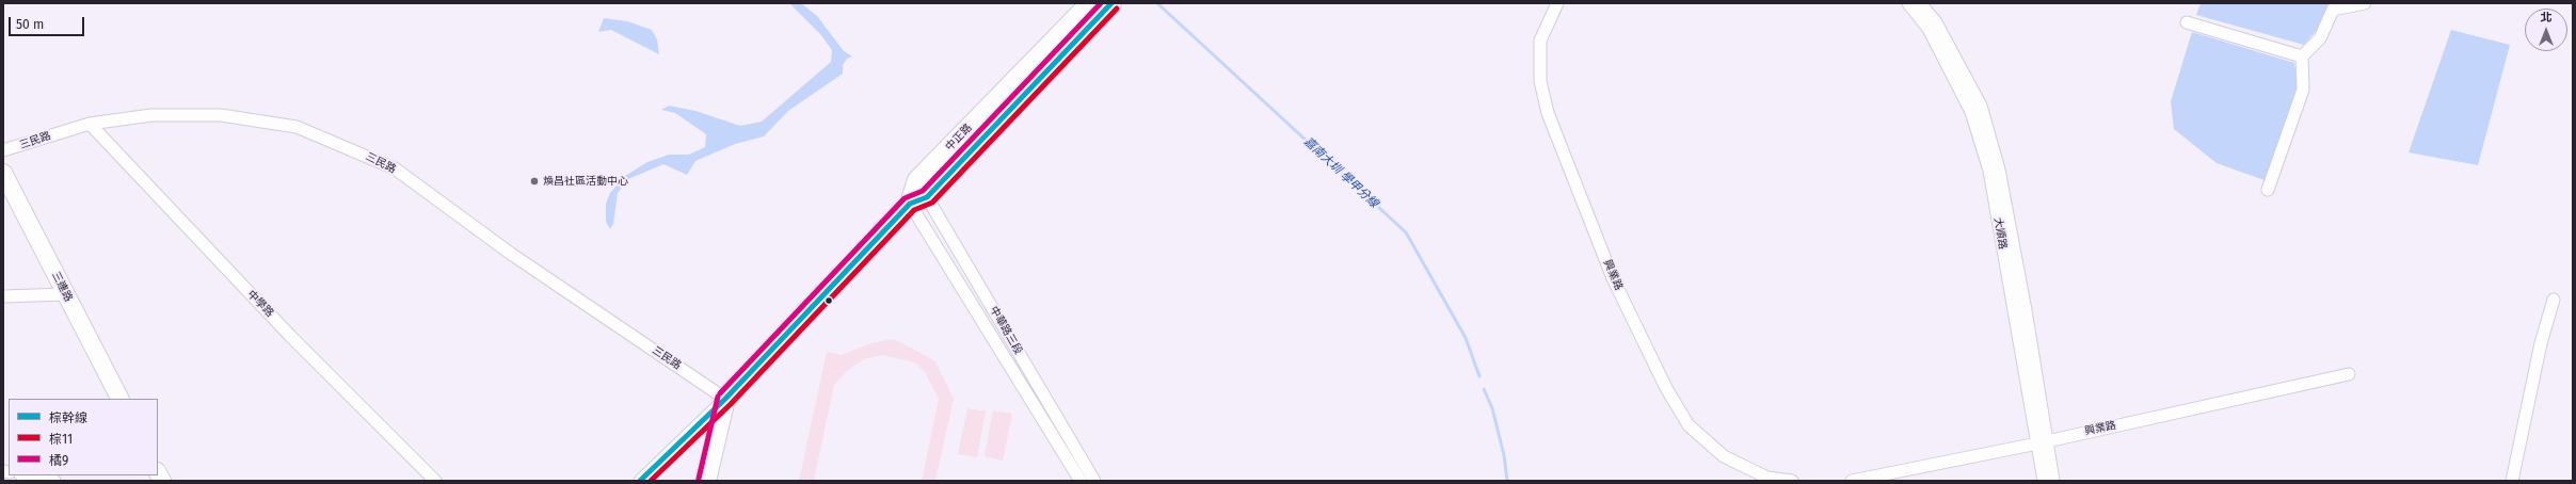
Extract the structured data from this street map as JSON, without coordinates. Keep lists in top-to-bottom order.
{
  "streets": {
    "main road": ["中正路", "三連路"],
    "street": [
      "三民路",
      "大順路",
      "興業路",
      "中學路",
      "中華路三段"
    ]
  },
  "crossings": [
    ["中正路", "三民路"],
    ["中正路", "中華路三段"],
    ["三民路", "中學路"],
    ["大順路", "興業路"]
  ],
  "water": ["嘉南大圳 學甲分線"],
  "places": ["煥昌社區活動中心"],
  "lines": ["transit line 棕幹線", "transit line 橘9", "transit line 棕11"],
  "legend": ["棕幹線", "棕11", "橘9"],
  "scale_bar": "50 m",
  "north": "top"
}
